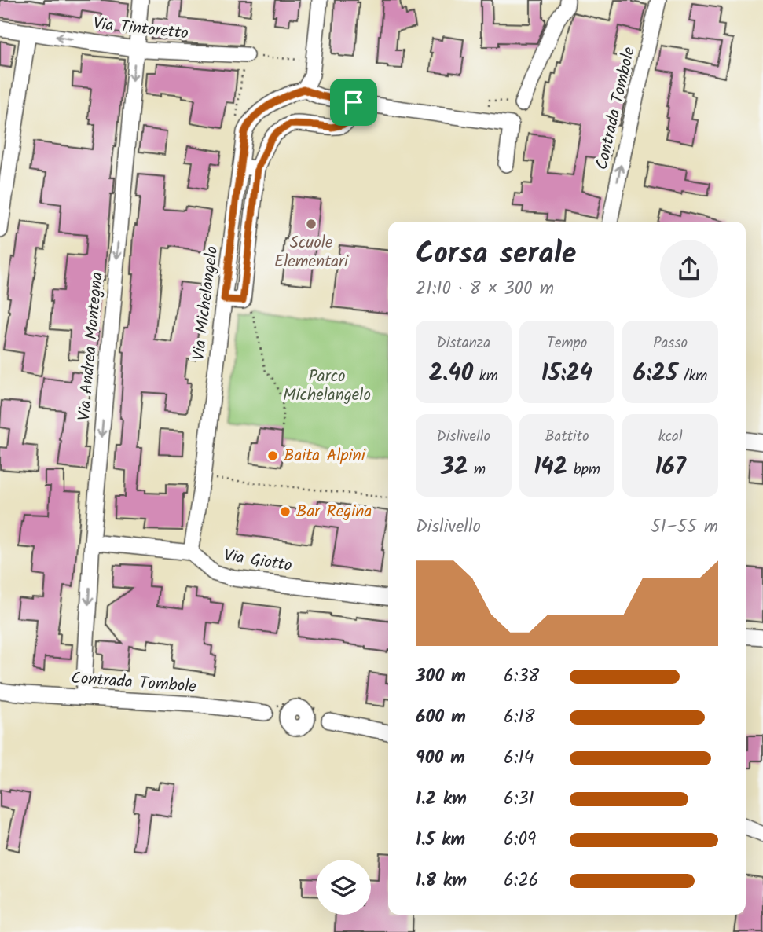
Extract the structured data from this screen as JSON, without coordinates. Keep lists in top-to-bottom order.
{
  "streets": {
    "street": [
      "Via Tintoretto",
      "Contrada Tombole",
      "Via Michelangelo",
      "Via Andrea Mantegna",
      "Via Giotto"
    ]
  },
  "crossings": [
    ["Via Tintoretto", "Via Andrea Mantegna"],
    ["Contrada Tombole", "Via Andrea Mantegna"],
    ["Via Michelangelo", "Via Giotto"]
  ],
  "one_way": ["Via Tintoretto"],
  "parks": ["Parco Michelangelo"],
  "places": ["Scuole Elementari", "Baita Alpini", "Bar Regina"],
  "page": {
    "heading": ["Corsa serale", "21:10 · 8 × 300 m"],
    "stats": [
      ["Distanza", "2.40 km"],
      ["Tempo", "15:24"],
      ["Passo", "6:25 /km"],
      ["Dislivello", "32 m"],
      ["Battito", "142 bpm"],
      ["kcal", "167"]
    ],
    "chart": ["Dislivello", "51–55 m"],
    "list": [
      {
        "name": "300 m",
        "note": "6:38"
      },
      {
        "name": "600 m",
        "note": "6:18"
      },
      {
        "name": "900 m",
        "note": "6:14"
      },
      {
        "name": "1.2 km",
        "note": "6:31"
      },
      {
        "name": "1.5 km",
        "note": "6:09"
      },
      {
        "name": "1.8 km",
        "note": "6:26"
      }
    ]
  }
}
